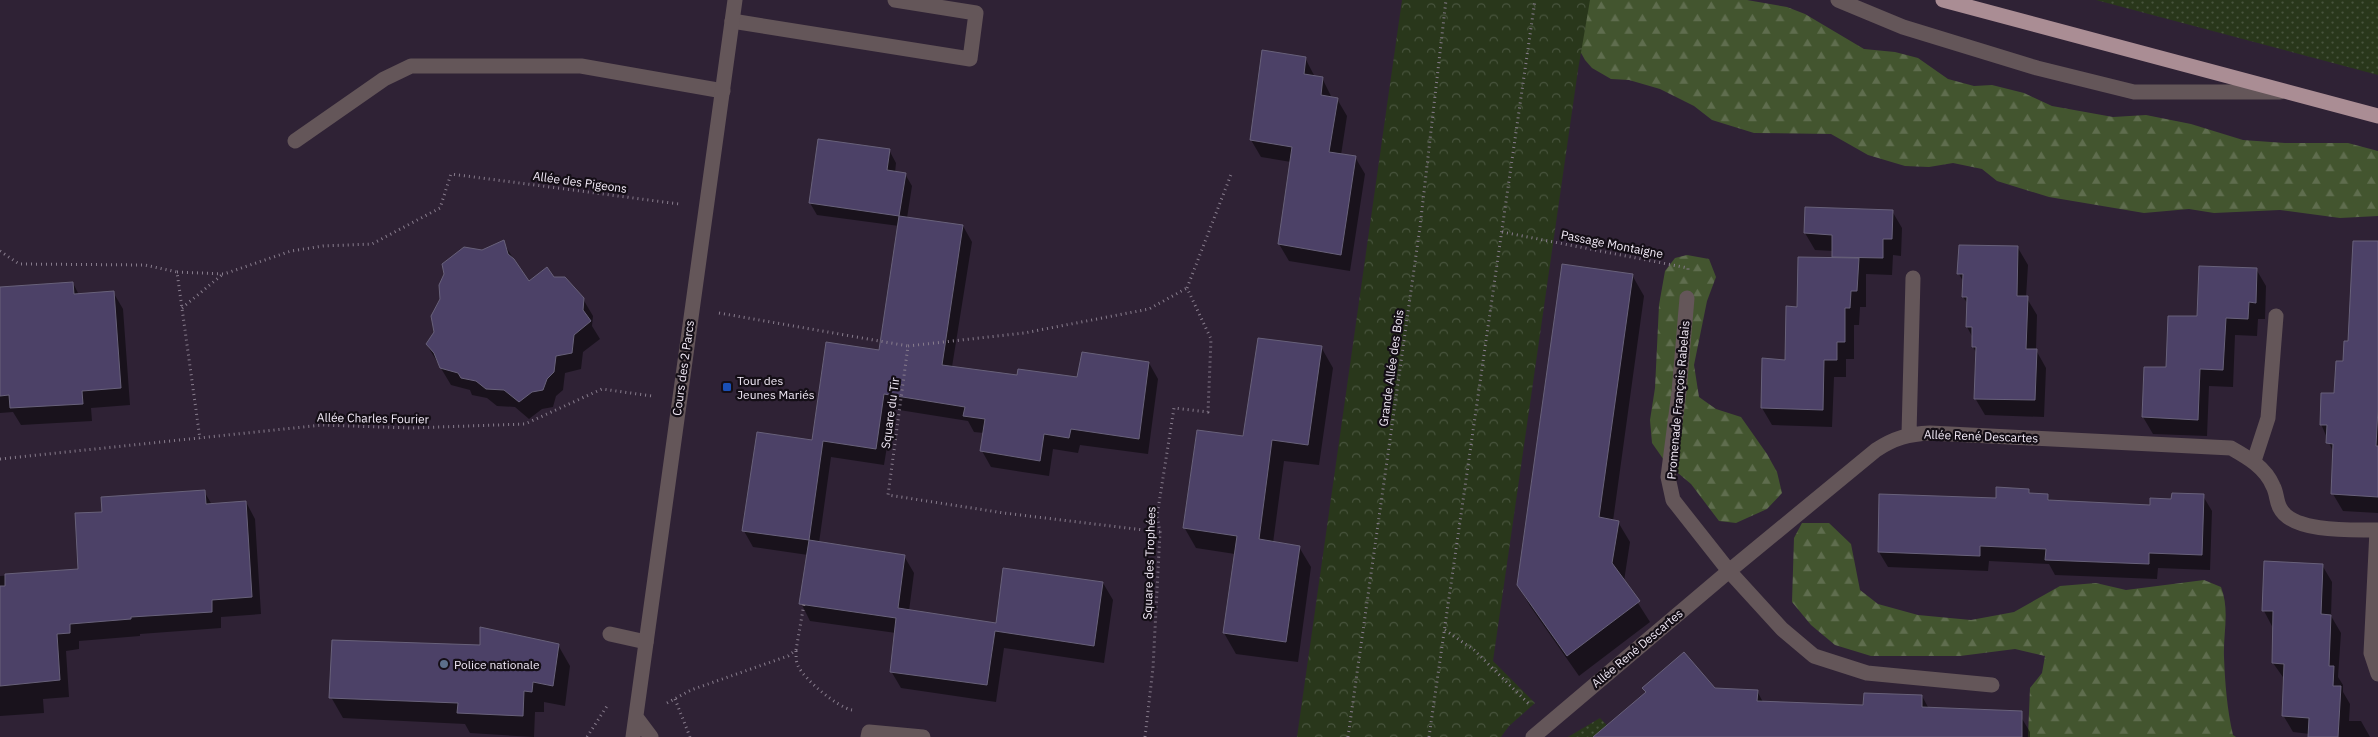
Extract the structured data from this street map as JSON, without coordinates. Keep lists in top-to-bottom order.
{
  "streets": {
    "street": ["Cours des 2 Parcs", "Promenade François Rabelais", "Allée René Descartes"],
    "path": [
      "Allée des Pigeons",
      "Passage Montaigne",
      "Grande Allée des Bois",
      "Square du Tir",
      "Allée Charles Fourier",
      "Square des Trophées"
    ]
  },
  "crossings": [
    ["Allée des Pigeons", "Cours des 2 Parcs"],
    ["Passage Montaigne", "Promenade François Rabelais"],
    ["Cours des 2 Parcs", "Allée Charles Fourier"],
    ["Promenade François Rabelais", "Allée René Descartes"],
    ["Square du Tir", "Square des Trophées"]
  ],
  "places": {
    "transit": ["Tour des Jeunes Mariés"],
    "other": ["Police nationale"]
  }
}
